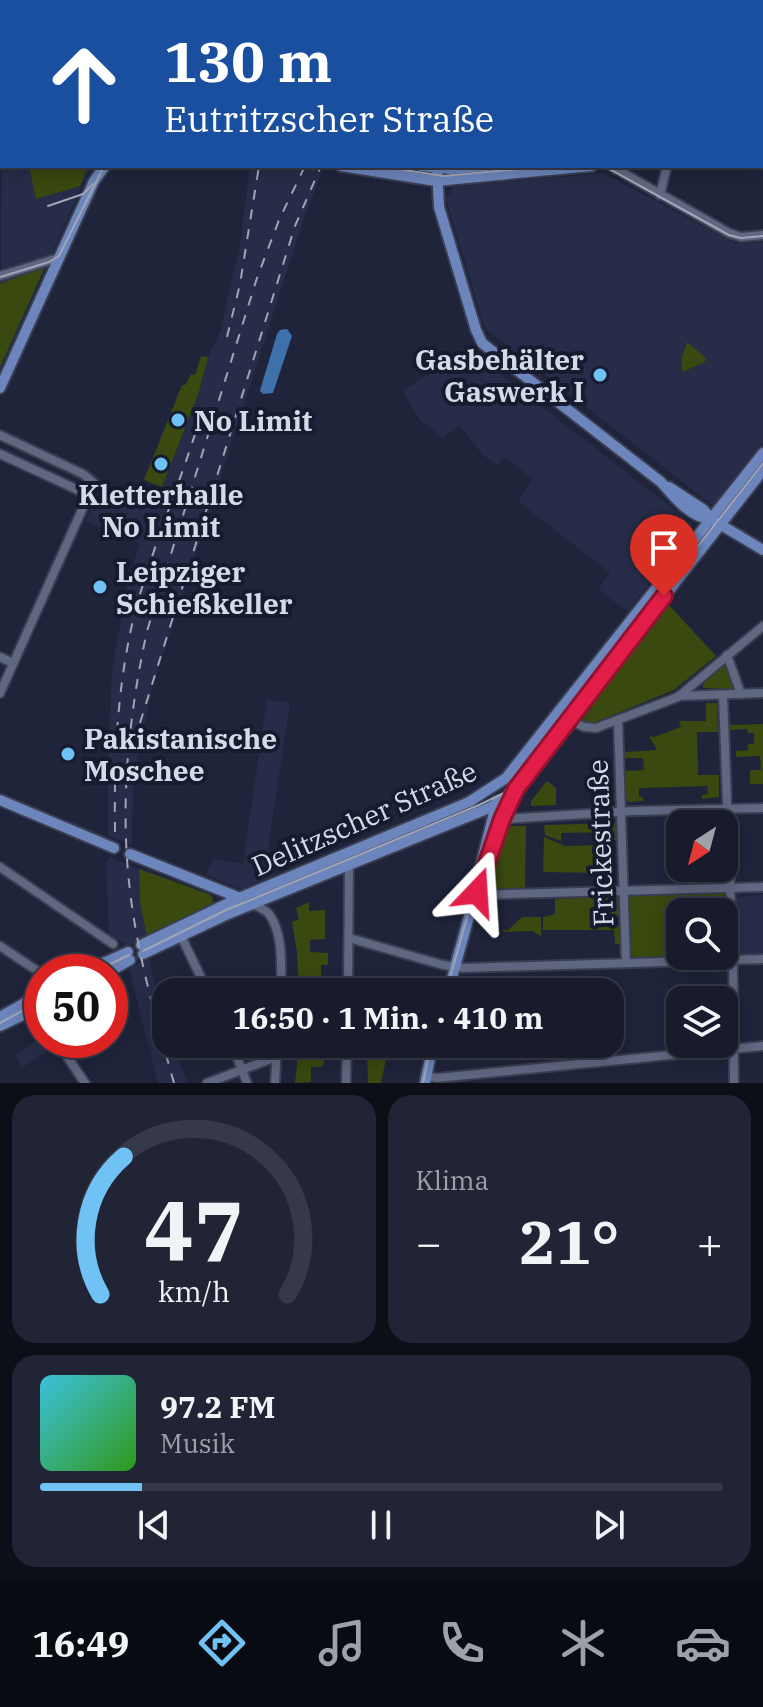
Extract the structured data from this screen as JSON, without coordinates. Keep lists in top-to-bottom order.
{
  "streets": {
    "main road": ["Delitzscher Straße"],
    "street": ["Frickestraße"]
  },
  "places": [
    "Gasbehälter Gaswerk I",
    "No Limit",
    "Kletterhalle No Limit",
    "Leipziger Schießkeller",
    "Pakistanische Moschee"
  ],
  "north": "bottom left",
  "page": {
    "turn": ["130 m", "Eutritzscher Straße"],
    "limit": "50",
    "trip": "16:50 · 1 Min. · 410 m",
    "tile": "Klima",
    "heat": ["−", "21°", "+"],
    "song": ["97.2 FM", "Musik"],
    "tabs": "16:49",
    "gauge": ["47", "km/h"]
  }
}
